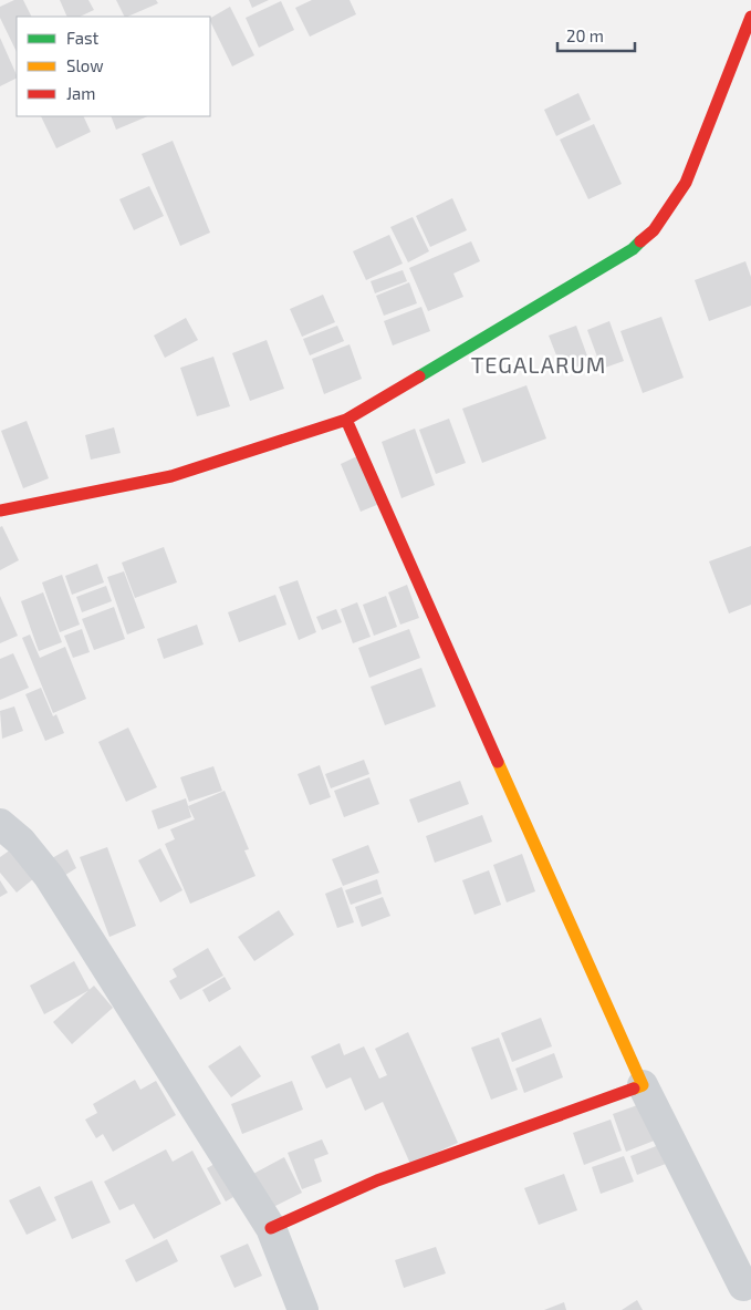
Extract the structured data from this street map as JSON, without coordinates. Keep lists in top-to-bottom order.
{
  "districts": ["TEGALARUM"],
  "legend": ["Fast", "Slow", "Jam"],
  "scale_bar": "20 m"
}
